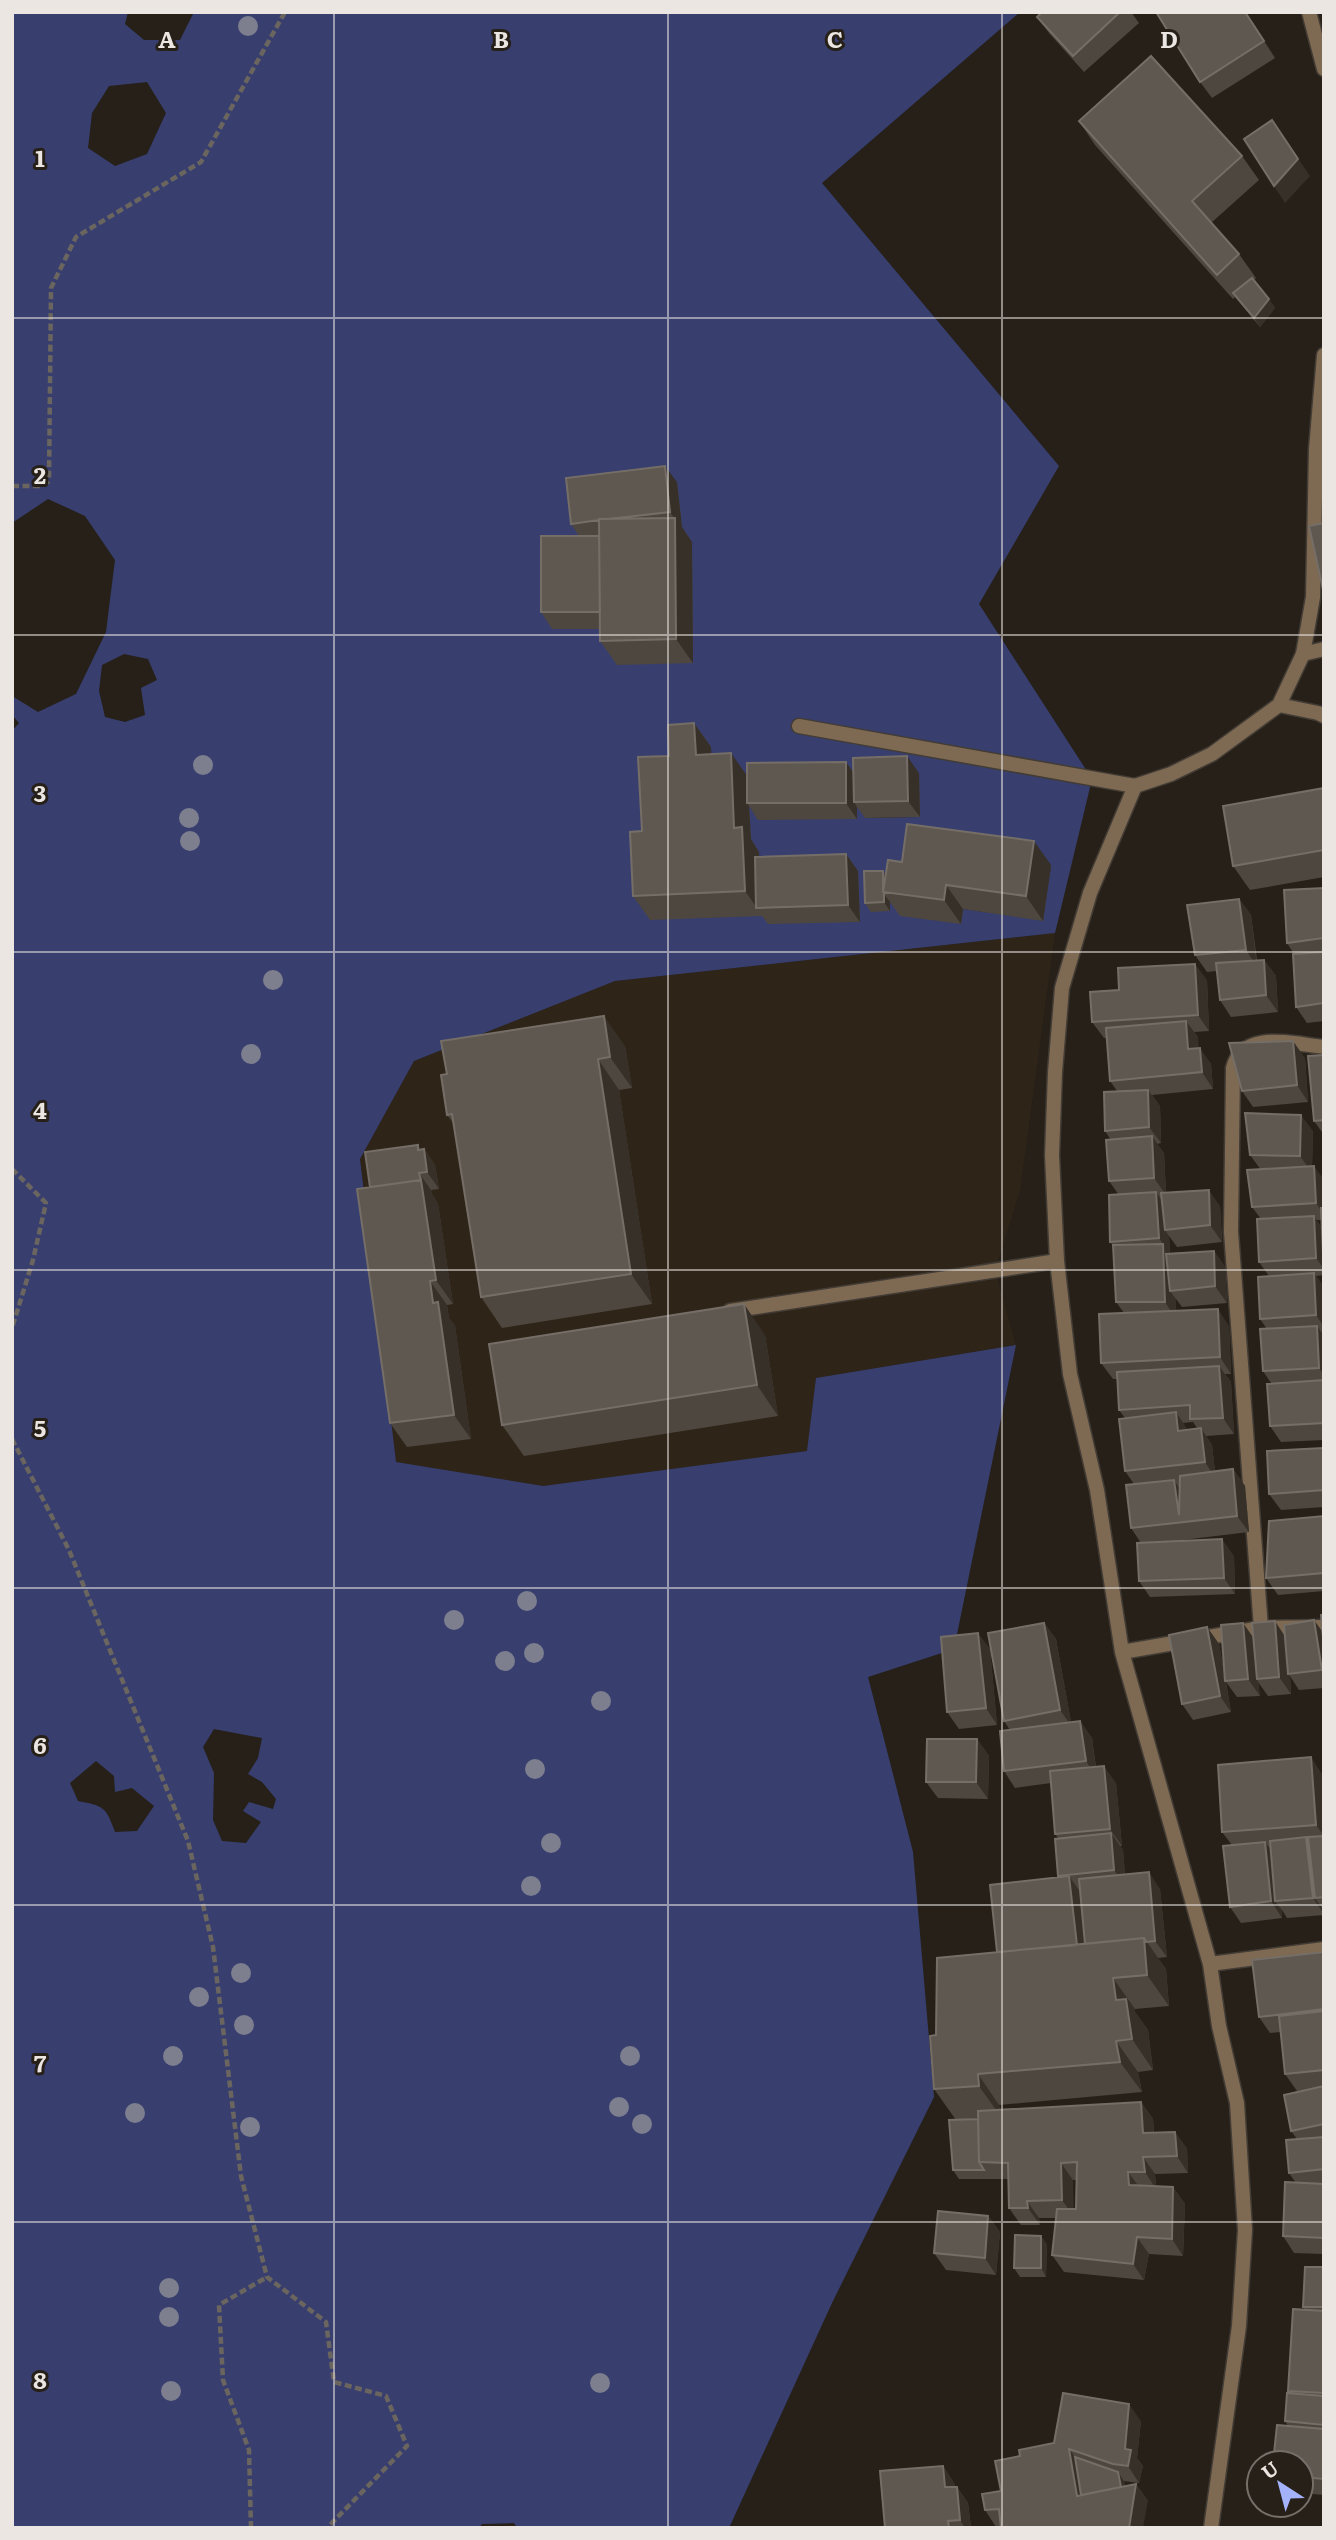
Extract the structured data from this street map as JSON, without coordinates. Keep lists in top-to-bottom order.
{
  "north": "top left",
  "grid": {
    "columns": [
      "A",
      "B",
      "C",
      "D"
    ],
    "rows": [
      "1",
      "2",
      "3",
      "4",
      "5",
      "6",
      "7",
      "8"
    ]
  }
}
